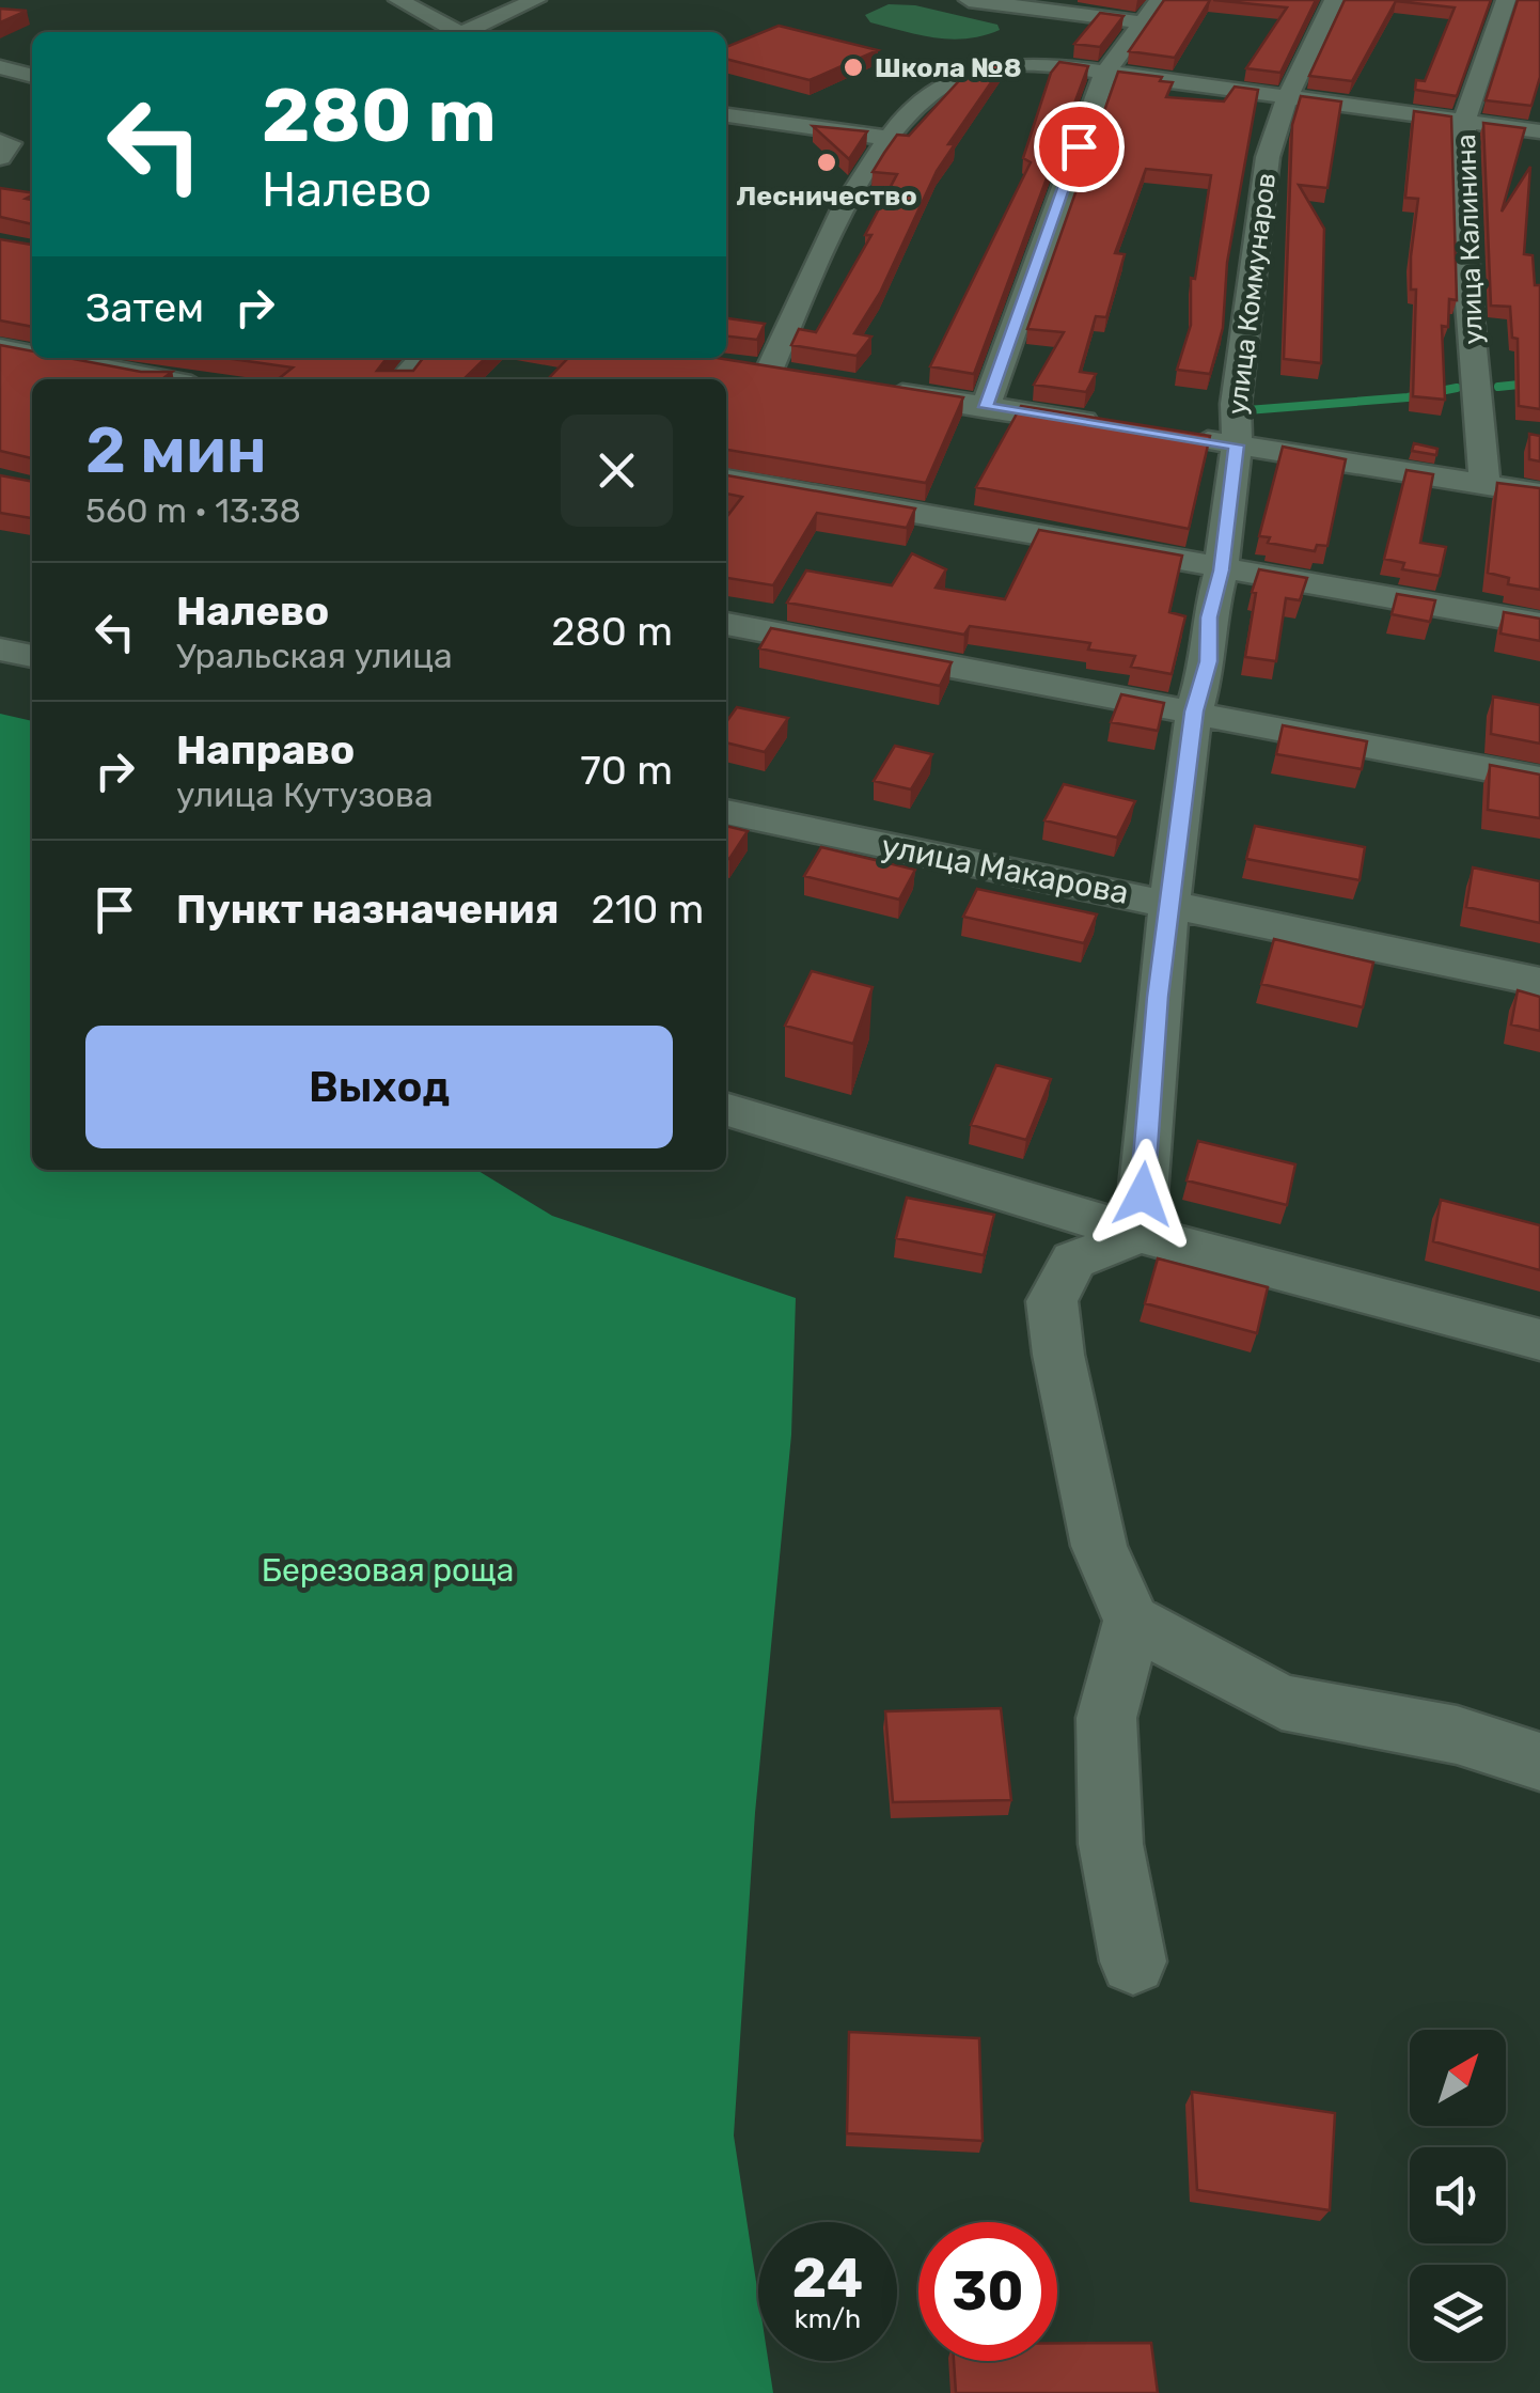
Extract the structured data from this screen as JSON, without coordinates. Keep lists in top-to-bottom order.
{
  "streets": {
    "street": ["улица Калинина", "улица Коммунаров", "улица Макарова"]
  },
  "crossings": [
    ["улица Коммунаров", "улица Макарова"]
  ],
  "parks": ["Березовая роща"],
  "places": ["Школа №8", "Лесничество"],
  "north": "top right",
  "page": {
    "turn": ["280 m", "Налево"],
    "then": "Затем",
    "heading": ["2 мин", "560 m · 13:38"],
    "list": [
      {
        "name": "Налево",
        "note": "Уральская улица",
        "value": "280 m"
      },
      {
        "name": "Направо",
        "note": "улица Кутузова",
        "value": "70 m"
      },
      {
        "name": "Пункт назначения",
        "value": "210 m"
      }
    ],
    "buttons": "Выход",
    "speed": "24 km/h",
    "limit": "30"
  }
}
